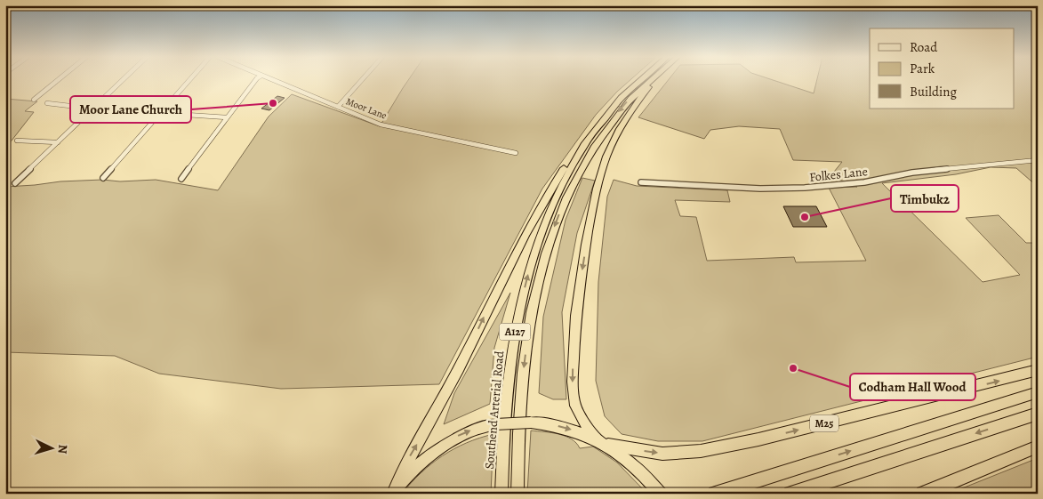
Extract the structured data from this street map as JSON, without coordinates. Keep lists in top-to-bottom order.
{
  "streets": {
    "highway": ["A127", "Southend Arterial Road", "M25"],
    "street": ["Moor Lane", "Folkes Lane"]
  },
  "places": ["Moor Lane Church", "Timbuk2", "Codham Hall Wood"],
  "legend": ["Road", "Park", "Building"],
  "north": "right"
}
